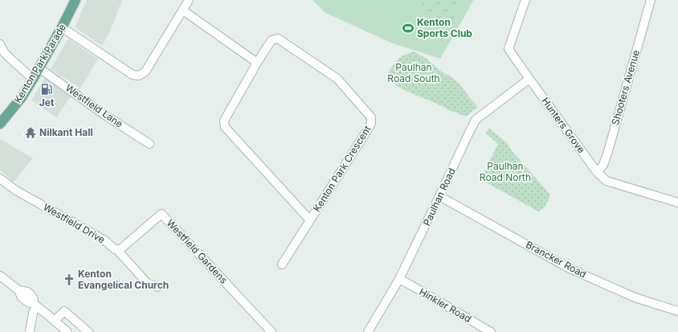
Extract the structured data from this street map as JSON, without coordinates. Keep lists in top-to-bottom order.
{
  "streets": {
    "main road": ["Kenton Park Parade"],
    "street": [
      "Shooters Avenue",
      "Westfield Lane",
      "Hunters Grove",
      "Kenton Park Crescent",
      "Paulhan Road",
      "Westfield Drive",
      "Westfield Gardens",
      "Brancker Road",
      "Hinkler Road"
    ]
  },
  "crossings": [
    ["Kenton Park Parade", "Westfield Lane"],
    ["Shooters Avenue", "Hunters Grove"],
    ["Hunters Grove", "Paulhan Road"],
    ["Paulhan Road", "Brancker Road"],
    ["Paulhan Road", "Hinkler Road"],
    ["Westfield Drive", "Westfield Gardens"]
  ],
  "parks": ["Paulhan Road South", "Paulhan Road North"],
  "places": {
    "sports": ["Kenton Sports Club"],
    "fuel station": ["Jet"],
    "temple": ["Nilkant Hall"],
    "church": ["Kenton Evangelical Church"]
  }
}
